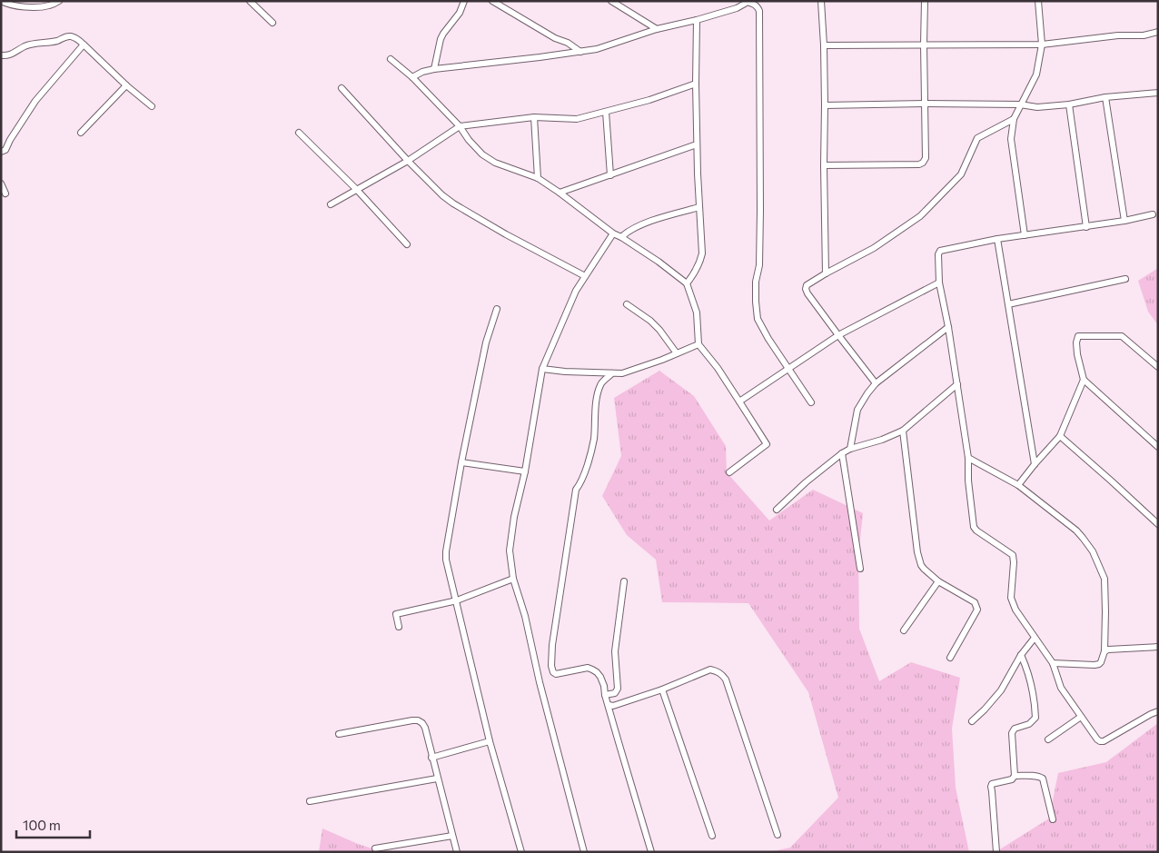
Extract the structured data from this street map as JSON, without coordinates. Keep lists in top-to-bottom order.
{
  "scale_bar": "100 m"
}
